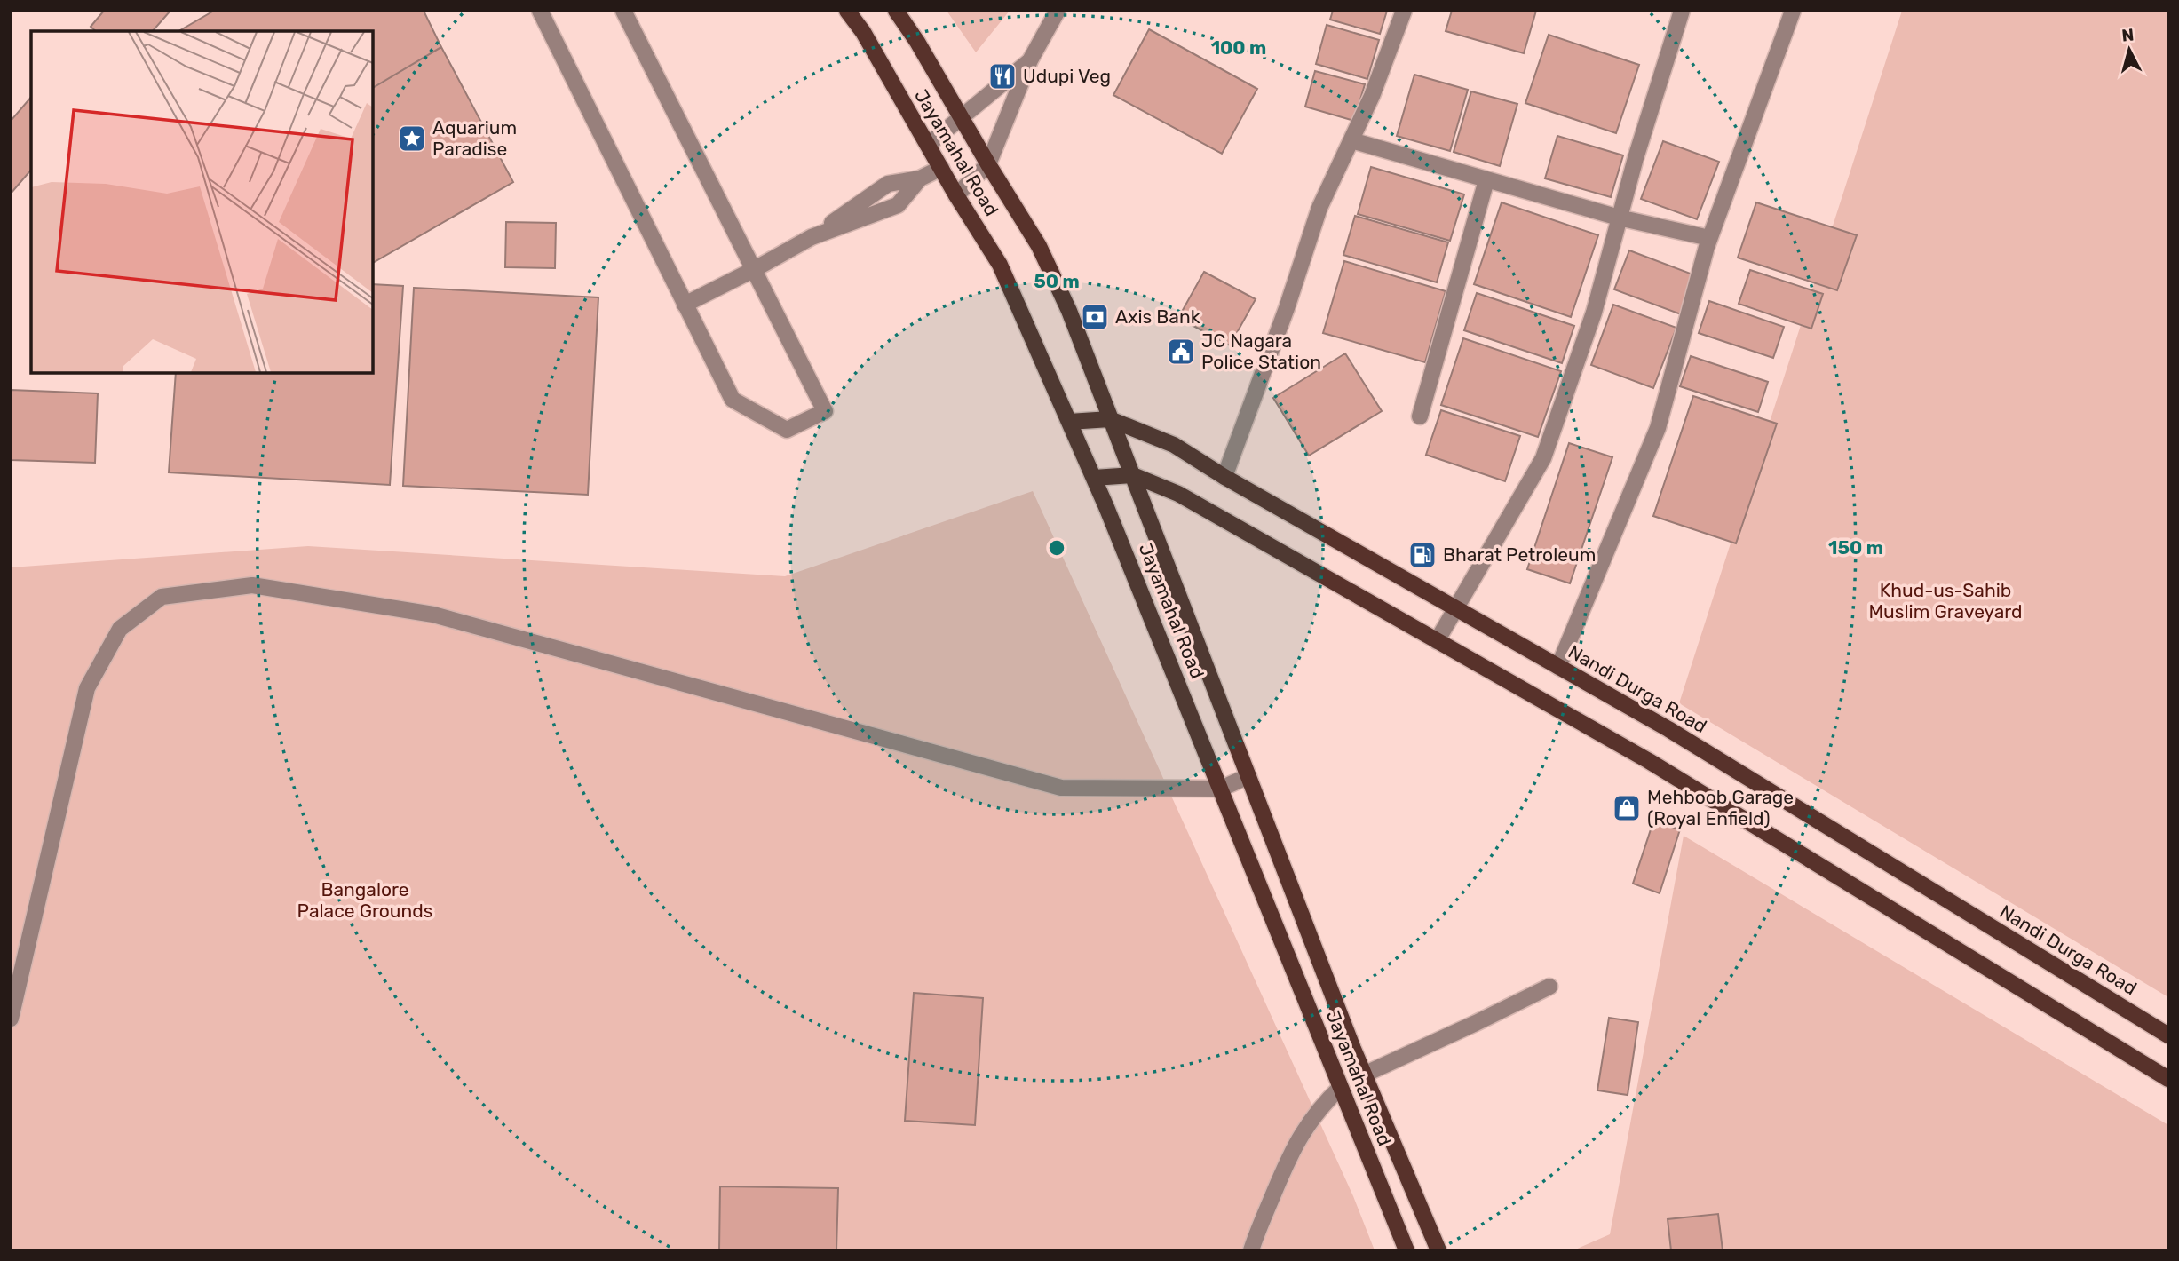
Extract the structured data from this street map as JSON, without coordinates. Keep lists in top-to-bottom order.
{
  "streets": {
    "main road": ["Jayamahal Road", "Nandi Durga Road"]
  },
  "crossings": [
    ["Jayamahal Road", "Nandi Durga Road"]
  ],
  "parks": ["Khud-us-Sahib Muslim Graveyard", "Bangalore Palace Grounds"],
  "places": {
    "restaurant": ["Udupi Veg"],
    "place": ["Aquarium Paradise"],
    "bank": ["Axis Bank"],
    "public building": ["JC Nagara Police Station"],
    "fuel station": ["Bharat Petroleum"],
    "shop": ["Mehboob Garage (Royal Enfield)"]
  },
  "north": "top",
  "rings": ["100 m", "50 m", "150 m"]
}
